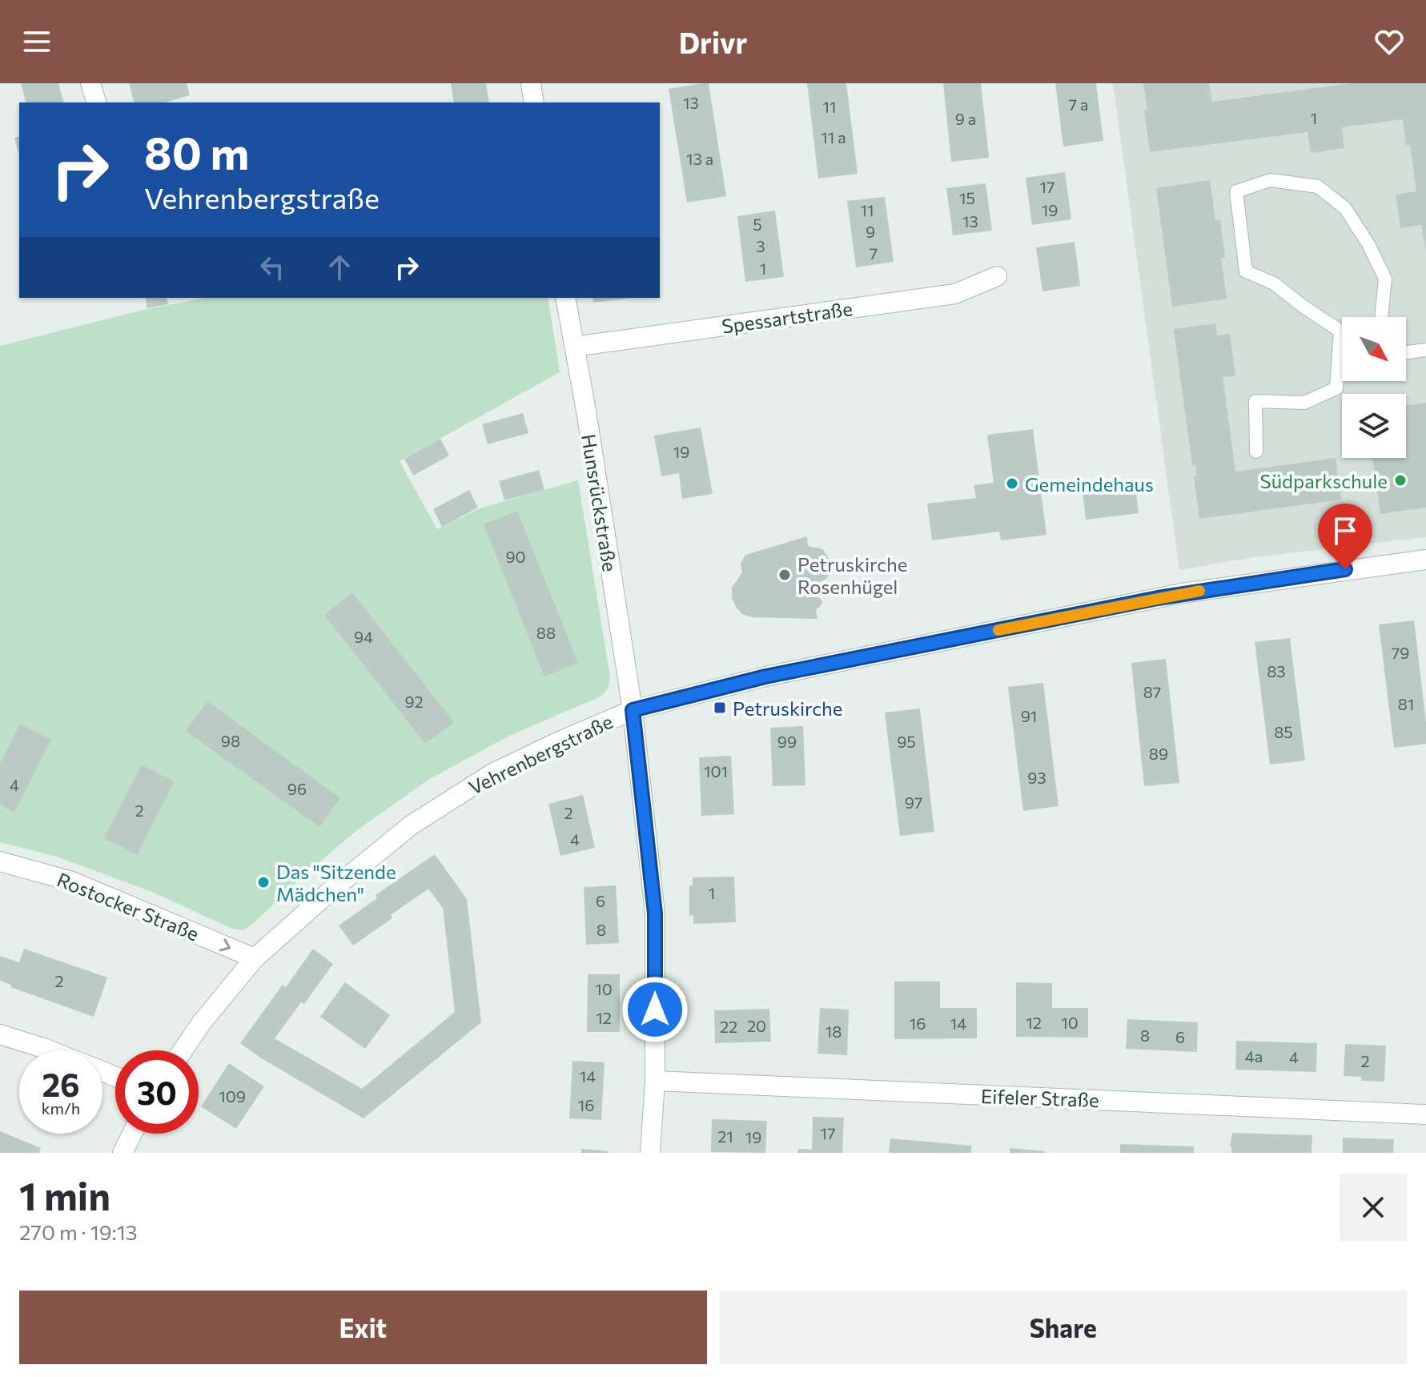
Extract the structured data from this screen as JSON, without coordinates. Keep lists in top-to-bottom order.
{
  "streets": {
    "street": [
      "Spessartstraße",
      "Hunsrückstraße",
      "Vehrenbergstraße",
      "Rostocker Straße",
      "Eifeler Straße"
    ]
  },
  "crossings": [
    ["Spessartstraße", "Hunsrückstraße"],
    ["Hunsrückstraße", "Vehrenbergstraße"],
    ["Hunsrückstraße", "Eifeler Straße"],
    ["Vehrenbergstraße", "Rostocker Straße"]
  ],
  "one_way": ["Rostocker Straße"],
  "places": {
    "other": [
      "Südparkschule",
      "Gemeindehaus",
      "Petruskirche Rosenhügel",
      "Das \"Sitzende Mädchen\""
    ],
    "transit": ["Petruskirche"]
  },
  "house_numbers": [
    "13",
    "7 a",
    "11",
    "1",
    "9 a",
    "11 a",
    "13 a",
    "17",
    "15",
    "11",
    "19",
    "13",
    "5",
    "9",
    "3",
    "7",
    "1",
    "19",
    "90",
    "88",
    "94",
    "79",
    "83",
    "87",
    "92",
    "81",
    "91",
    "85",
    "98",
    "99",
    "95",
    "89",
    "101",
    "93",
    "4",
    "96",
    "97",
    "2",
    "2",
    "4",
    "1",
    "6",
    "8",
    "2",
    "10",
    "12",
    "12",
    "10",
    "16",
    "14",
    "20",
    "22",
    "18",
    "8",
    "6",
    "4a",
    "4",
    "2",
    "14",
    "109",
    "16",
    "17",
    "21",
    "19"
  ],
  "north": "bottom right",
  "page": {
    "header": "Drivr",
    "turn": ["80 m", "Vehrenbergstraße"],
    "speed": "26 km/h",
    "limit": "30",
    "heading": ["1 min", "270 m · 19:13"],
    "buttons": ["Exit", "Share"]
  }
}
